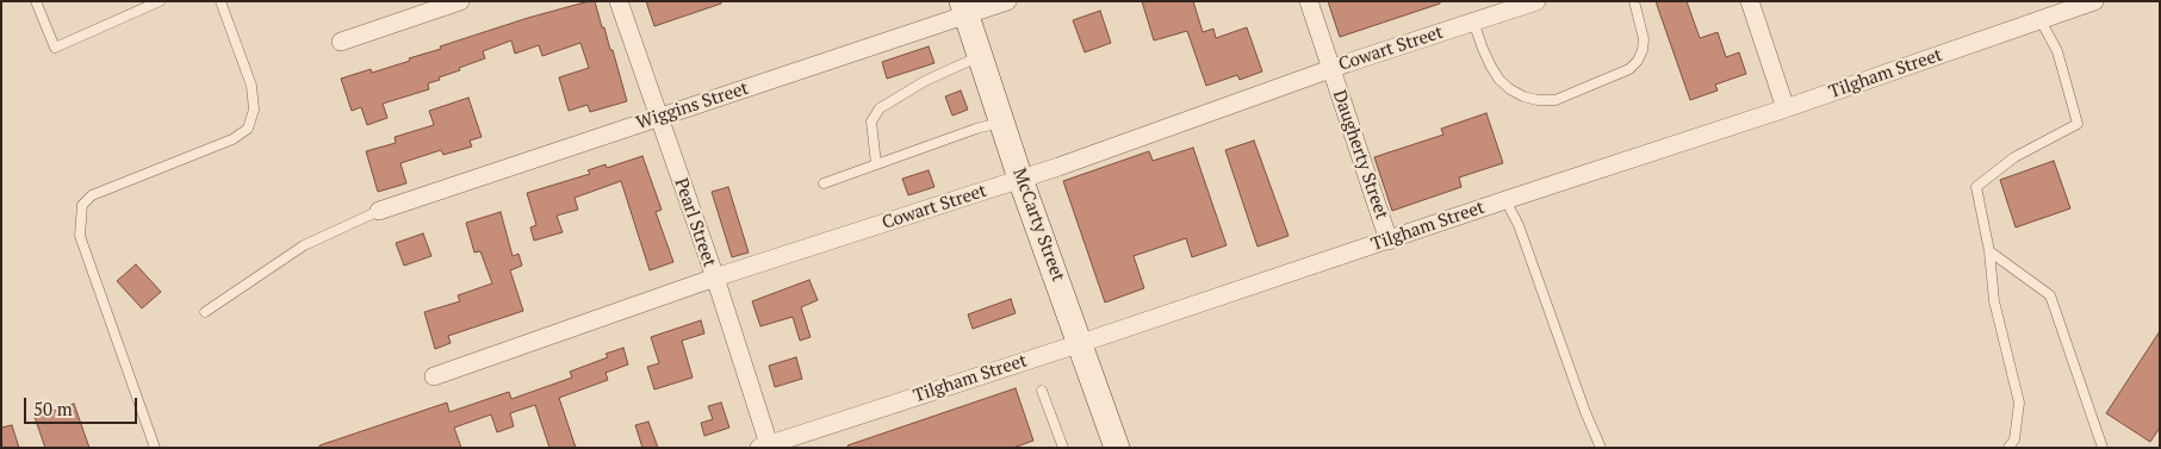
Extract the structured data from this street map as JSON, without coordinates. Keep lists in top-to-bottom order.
{
  "streets": {
    "main road": ["McCarty Street"],
    "street": [
      "Cowart Street",
      "Tilgham Street",
      "Wiggins Street",
      "Daugherty Street",
      "Pearl Street"
    ]
  },
  "crossings": [
    ["Cowart Street", "Daugherty Street"],
    ["Cowart Street", "Pearl Street"],
    ["Cowart Street", "McCarty Street"],
    ["Tilgham Street", "Daugherty Street"],
    ["Tilgham Street", "Pearl Street"],
    ["Tilgham Street", "McCarty Street"],
    ["Wiggins Street", "Pearl Street"],
    ["Wiggins Street", "McCarty Street"]
  ],
  "scale_bar": "50 m"
}
